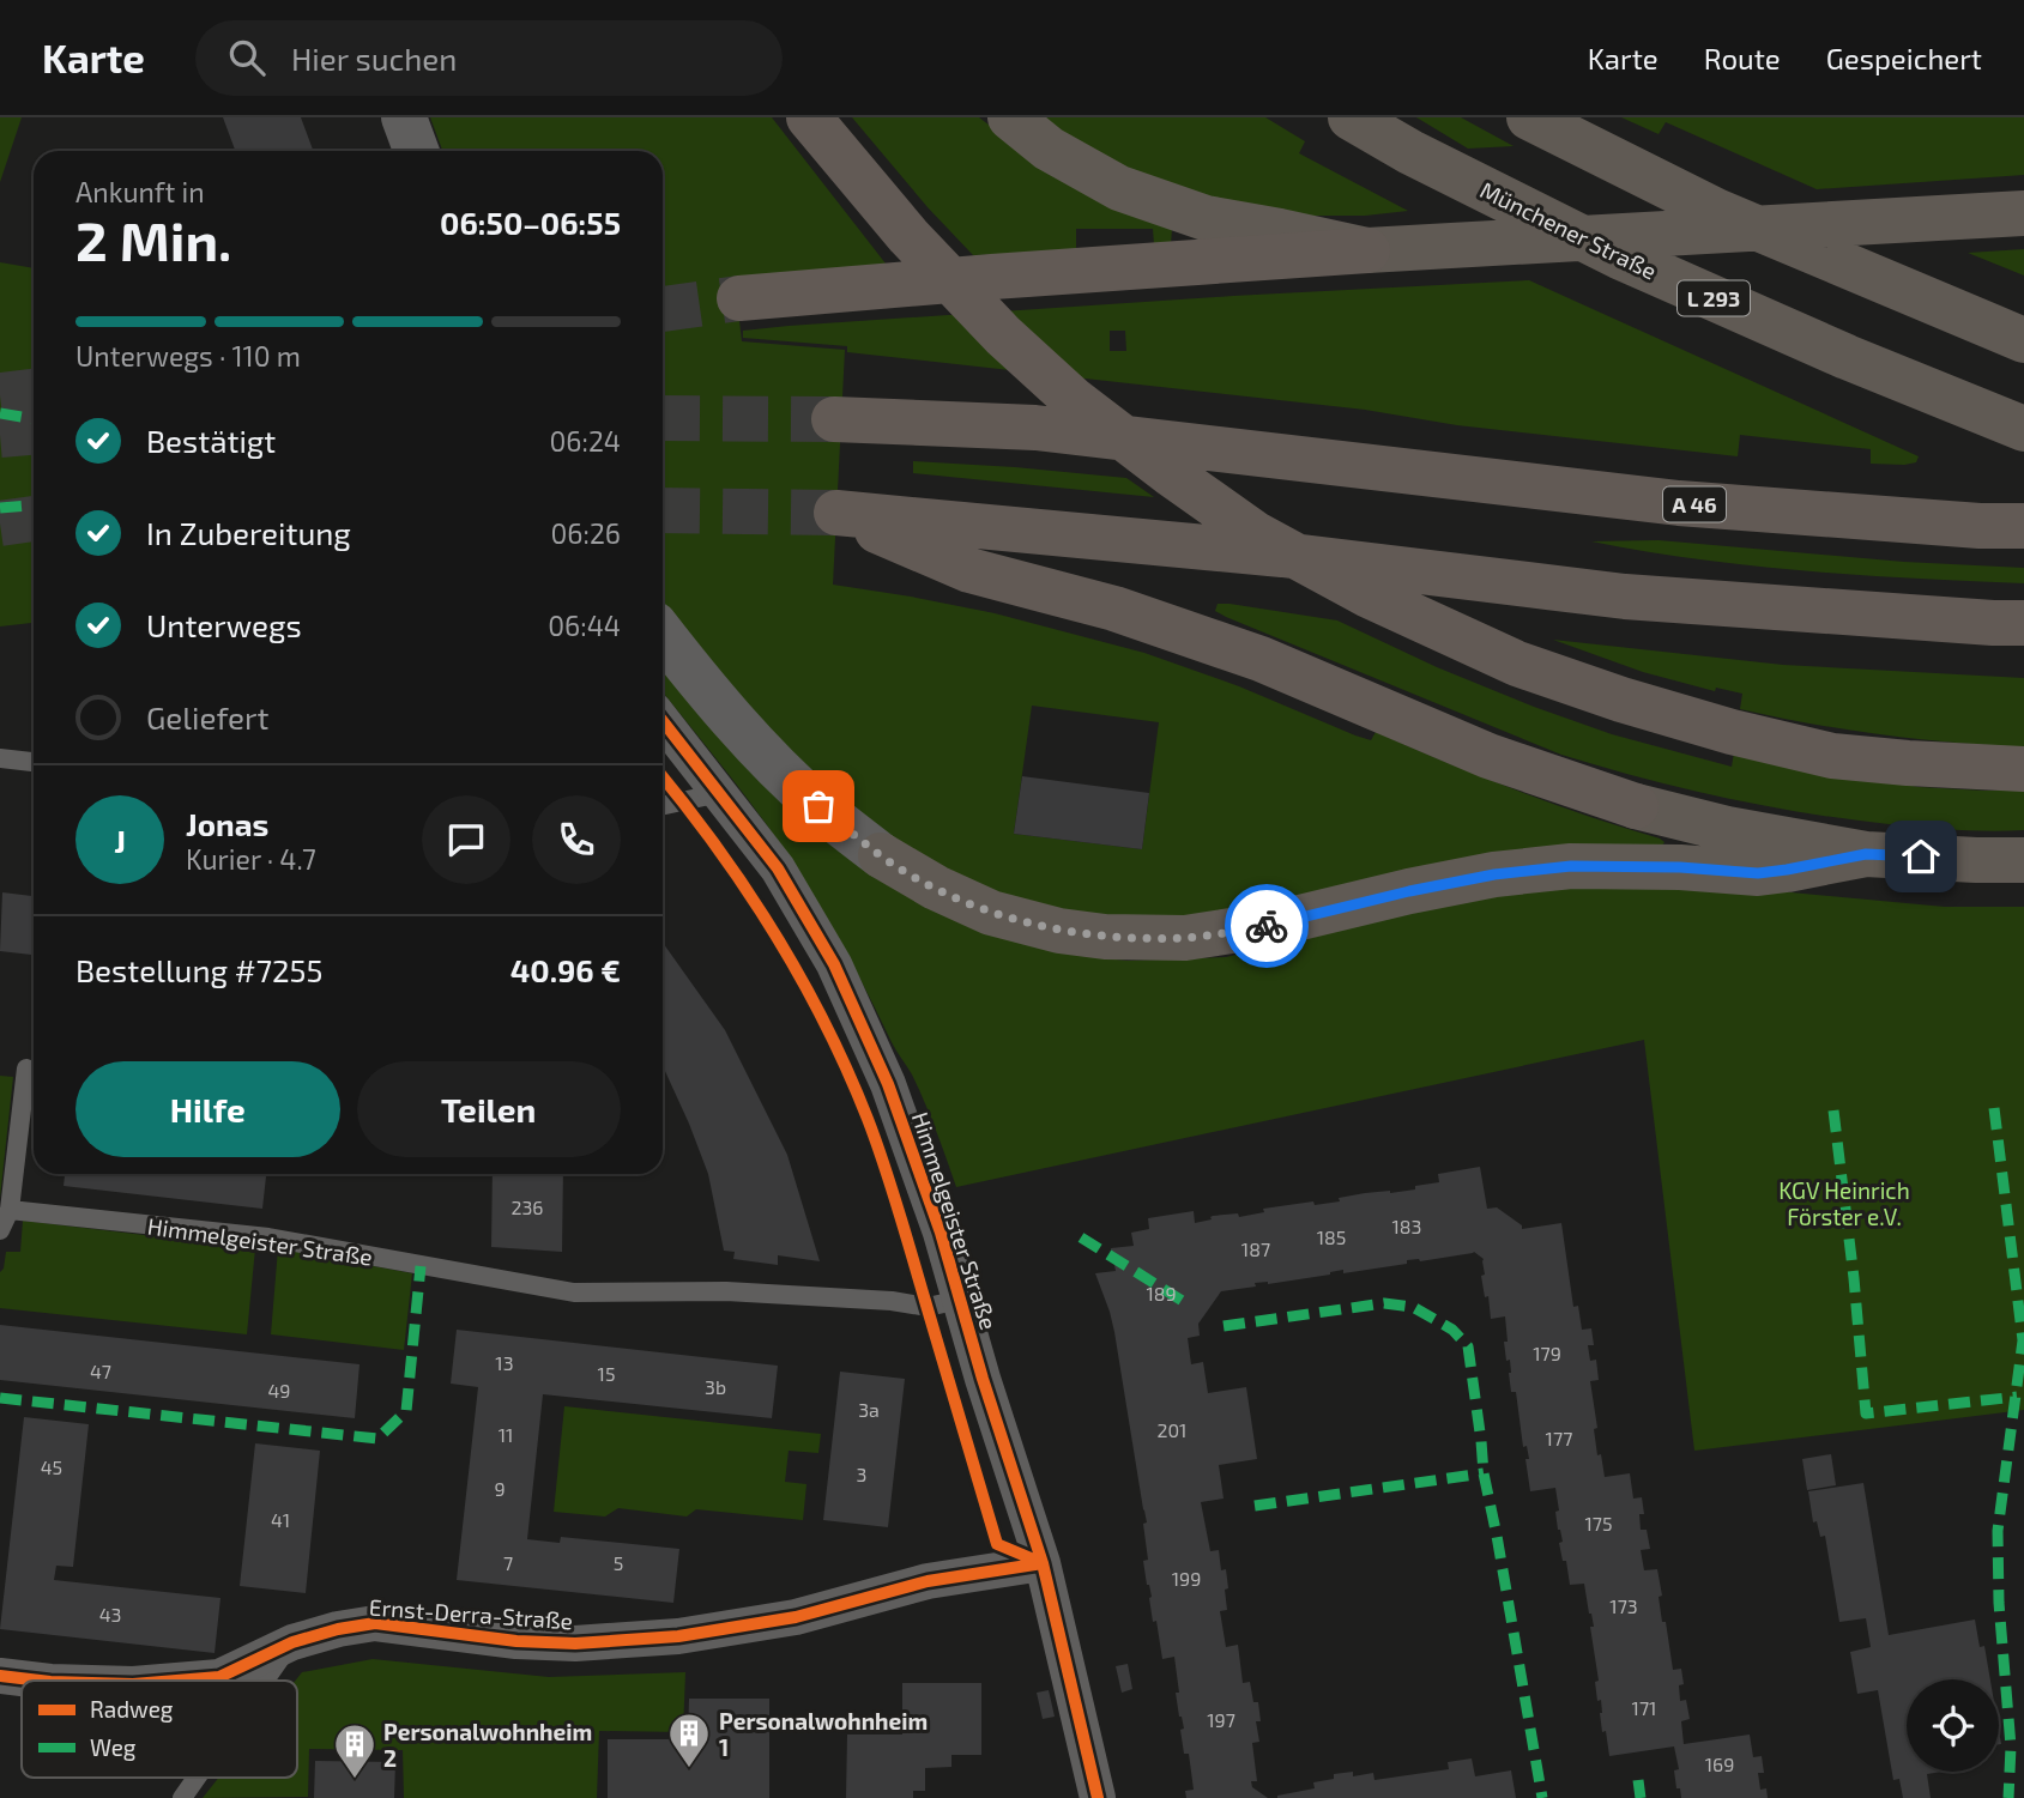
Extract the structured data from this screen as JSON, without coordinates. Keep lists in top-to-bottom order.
{
  "streets": {
    "highway": ["Münchener Straße", "L 293", "A 46"],
    "street": ["Himmelgeister Straße", "Ernst-Derra-Straße"]
  },
  "crossings": [
    ["Himmelgeister Straße", "Ernst-Derra-Straße"]
  ],
  "parks": ["KGV Heinrich Förster e.V."],
  "places": {
    "building": ["Personalwohnheim 1", "Personalwohnheim 2"]
  },
  "house_numbers": [
    "236",
    "183",
    "185",
    "187",
    "189",
    "179",
    "13",
    "47",
    "15",
    "3b",
    "49",
    "3a",
    "201",
    "11",
    "177",
    "45",
    "3",
    "9",
    "41",
    "175",
    "7",
    "5",
    "199",
    "173",
    "43",
    "171",
    "197",
    "169"
  ],
  "legend": ["Radweg", "Weg"],
  "page": {
    "header": "Karte",
    "search": "Hier suchen",
    "nav": ["Karte", "Route", "Gespeichert"],
    "heading": ["2 Min.", "Ankunft in", "06:50–06:55"],
    "panel": [
      "Jonas",
      "Kurier · 4.7",
      "Bestellung #7255",
      "40.96 €"
    ],
    "bar": "Unterwegs · 110 m",
    "list": [
      ["Bestätigt", "06:24"],
      ["In Zubereitung", "06:26"],
      ["Unterwegs", "06:44"],
      "Geliefert"
    ],
    "round": "J",
    "buttons": ["Hilfe", "Teilen"]
  }
}
